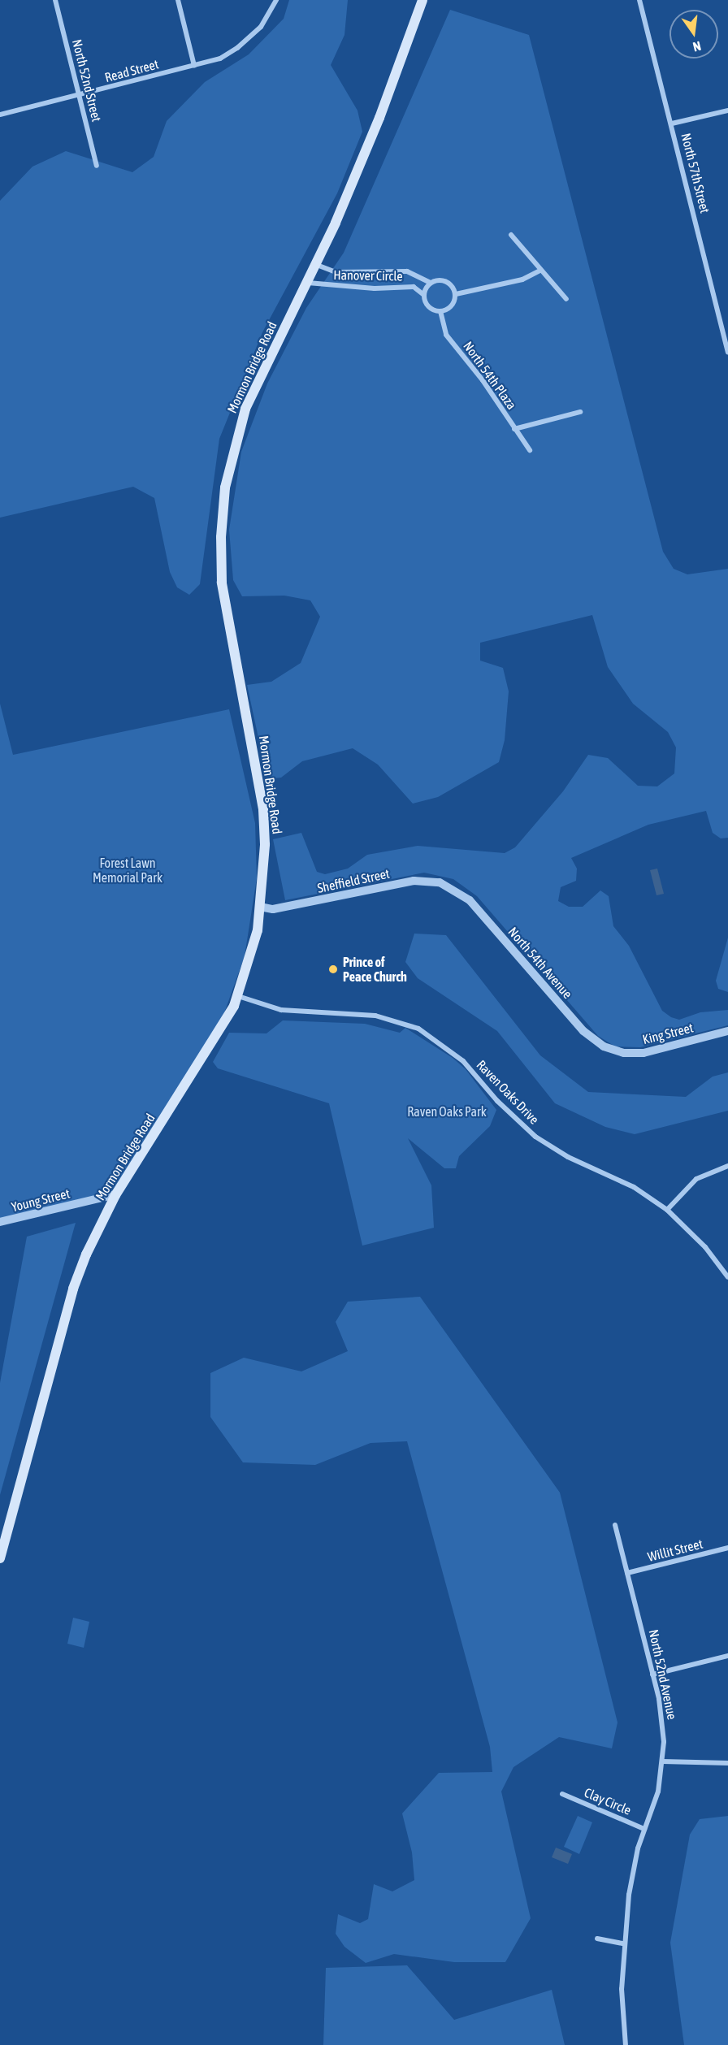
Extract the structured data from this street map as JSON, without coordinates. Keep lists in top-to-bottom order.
{
  "streets": {
    "main road": ["Mormon Bridge Road"],
    "street": [
      "Read Street",
      "North 52nd Street",
      "North 57th Street",
      "Hanover Circle",
      "North 54th Plaza",
      "Sheffield Street",
      "North 54th Avenue",
      "King Street",
      "Raven Oaks Drive",
      "Young Street",
      "Willit Street",
      "North 52nd Avenue",
      "Clay Circle"
    ]
  },
  "crossings": [
    ["Read Street", "North 52nd Street"],
    ["Hanover Circle", "Mormon Bridge Road"],
    ["Hanover Circle", "North 54th Plaza"],
    ["Mormon Bridge Road", "Sheffield Street"],
    ["Mormon Bridge Road", "Raven Oaks Drive"],
    ["Mormon Bridge Road", "Young Street"],
    ["Sheffield Street", "North 54th Avenue"],
    ["North 54th Avenue", "King Street"],
    ["Willit Street", "North 52nd Avenue"],
    ["North 52nd Avenue", "Clay Circle"]
  ],
  "parks": ["Forest Lawn Memorial Park", "Raven Oaks Park"],
  "places": ["Prince of Peace Church"],
  "north": "bottom"
}
